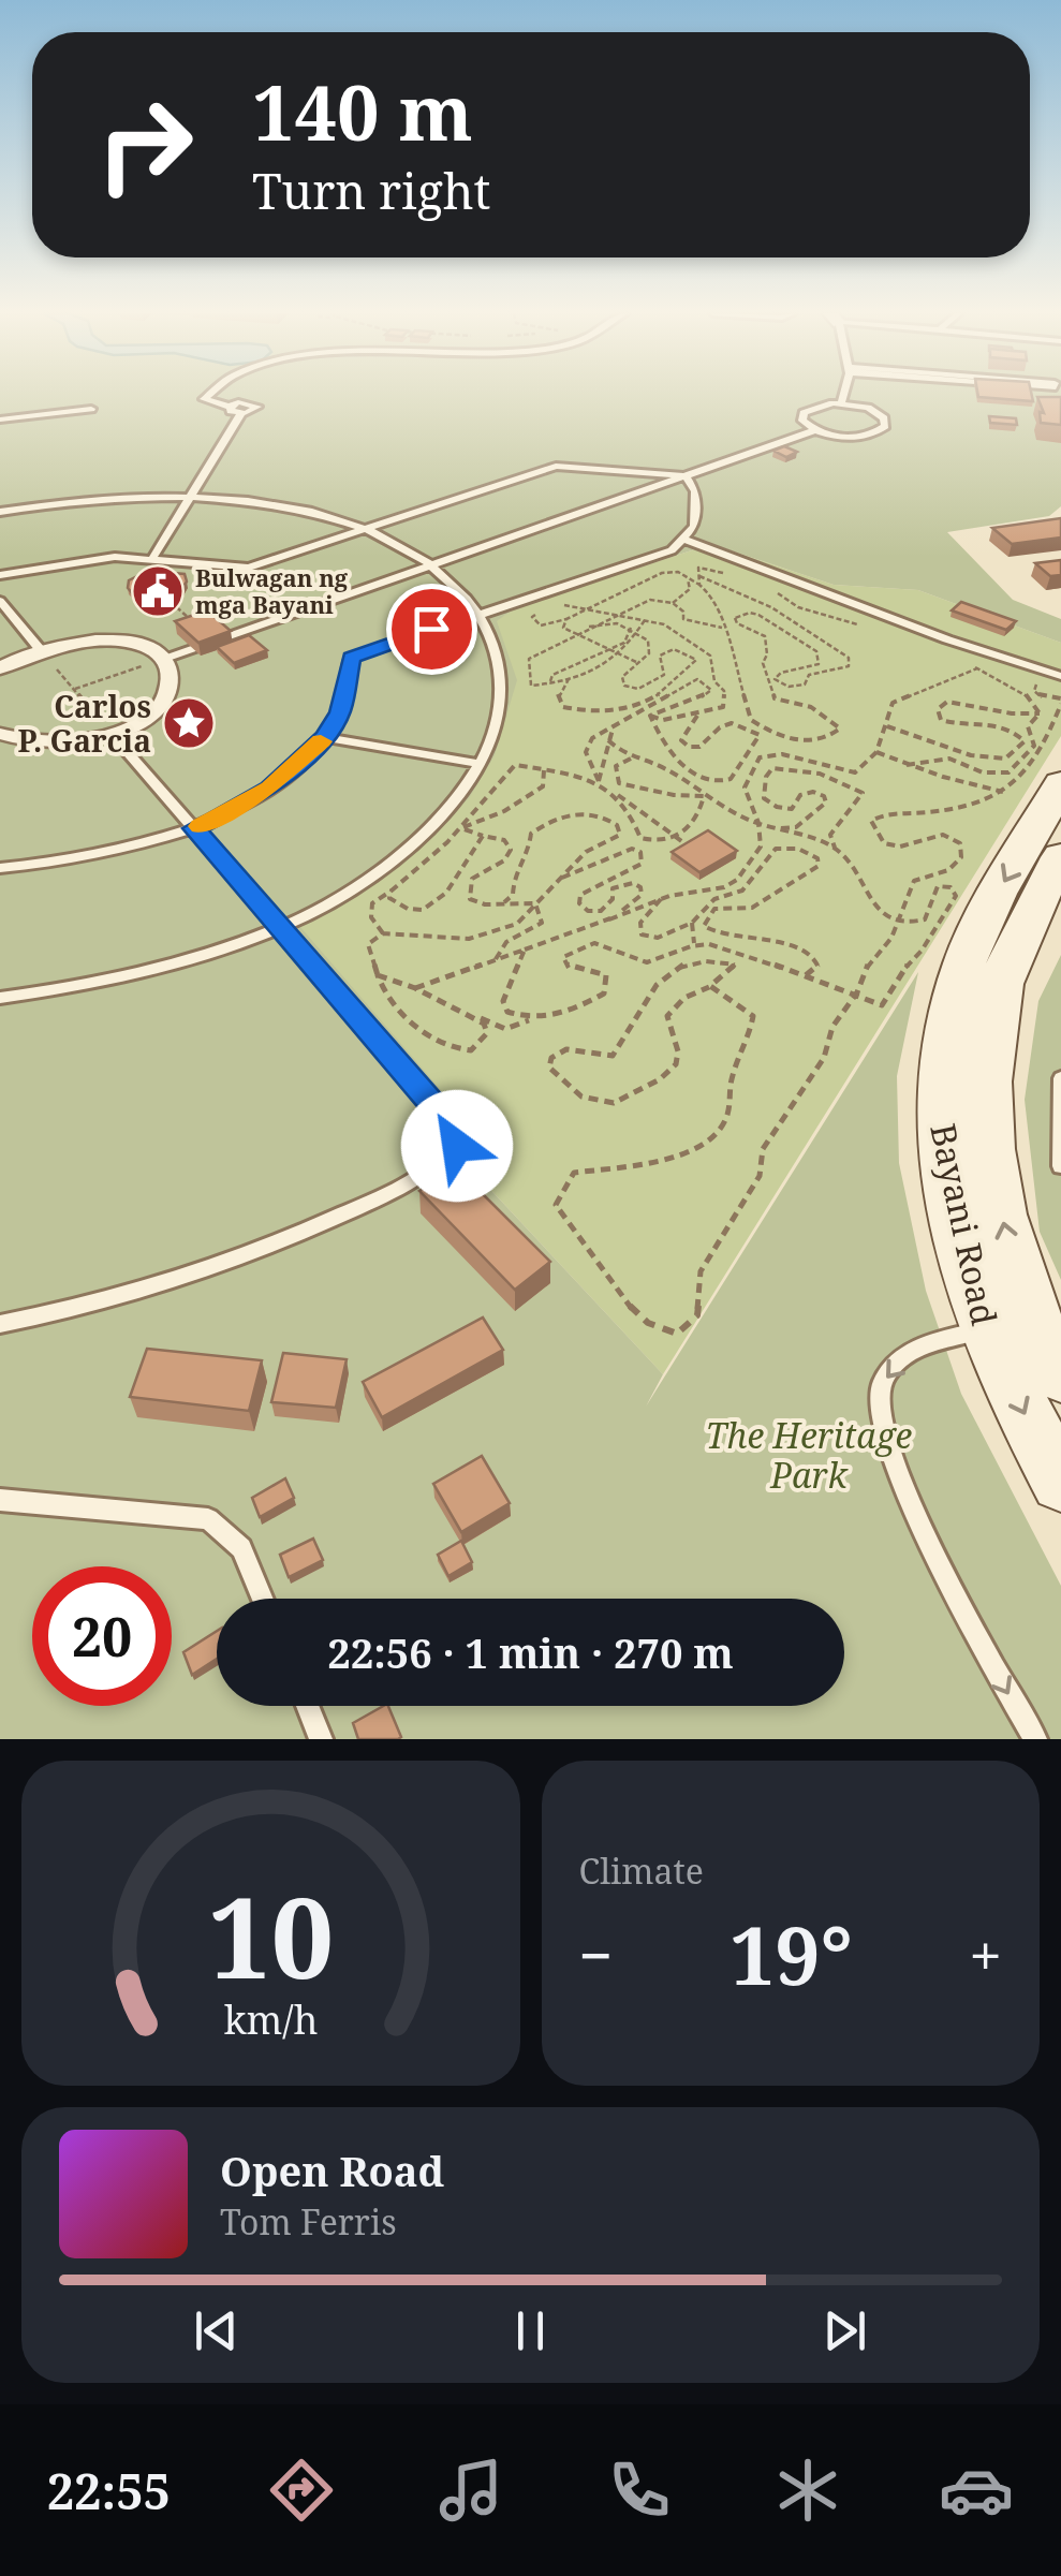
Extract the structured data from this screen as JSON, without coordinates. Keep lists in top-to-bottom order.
{
  "streets": {
    "main road": ["Bayani Road"]
  },
  "parks": ["The Heritage Park"],
  "places": {
    "public building": ["Bulwagan ng mga Bayani"],
    "place": ["Carlos P. Garcia"]
  },
  "page": {
    "turn": ["140 m", "Turn right"],
    "limit": "20",
    "trip": "22:56 · 1 min · 270 m",
    "tile": "Climate",
    "heat": ["−", "19°", "+"],
    "song": ["Open Road", "Tom Ferris"],
    "tabs": "22:55",
    "gauge": ["10", "km/h"]
  }
}
